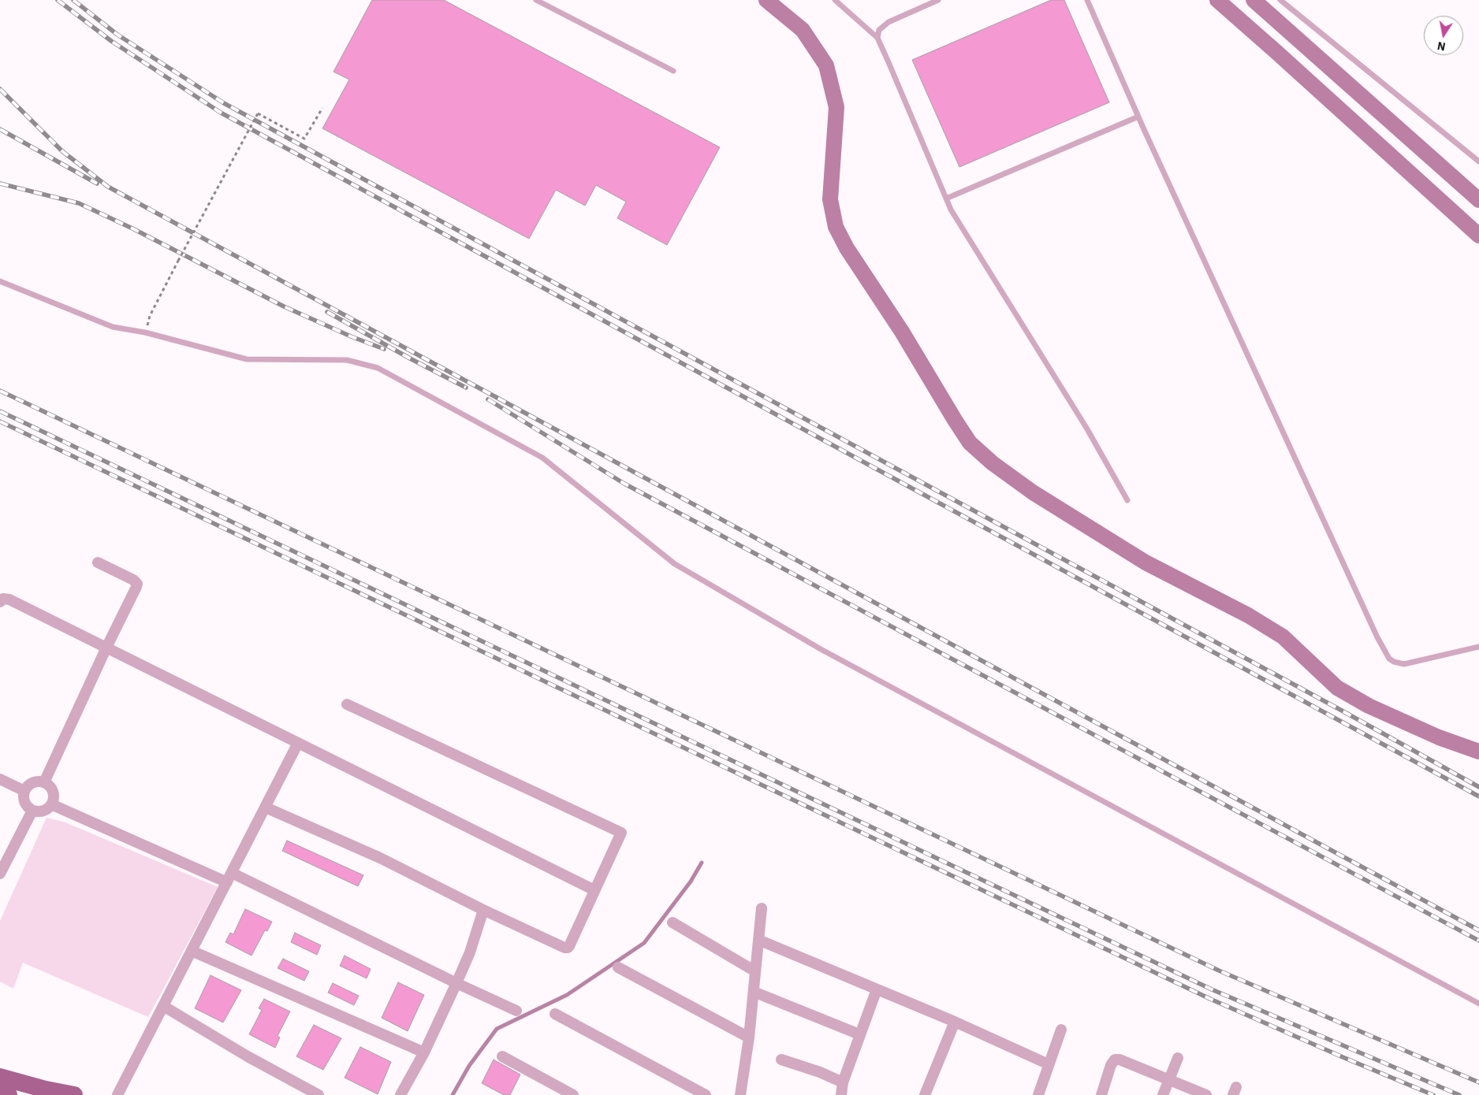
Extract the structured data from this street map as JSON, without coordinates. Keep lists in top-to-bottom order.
{
  "north": "bottom"
}
